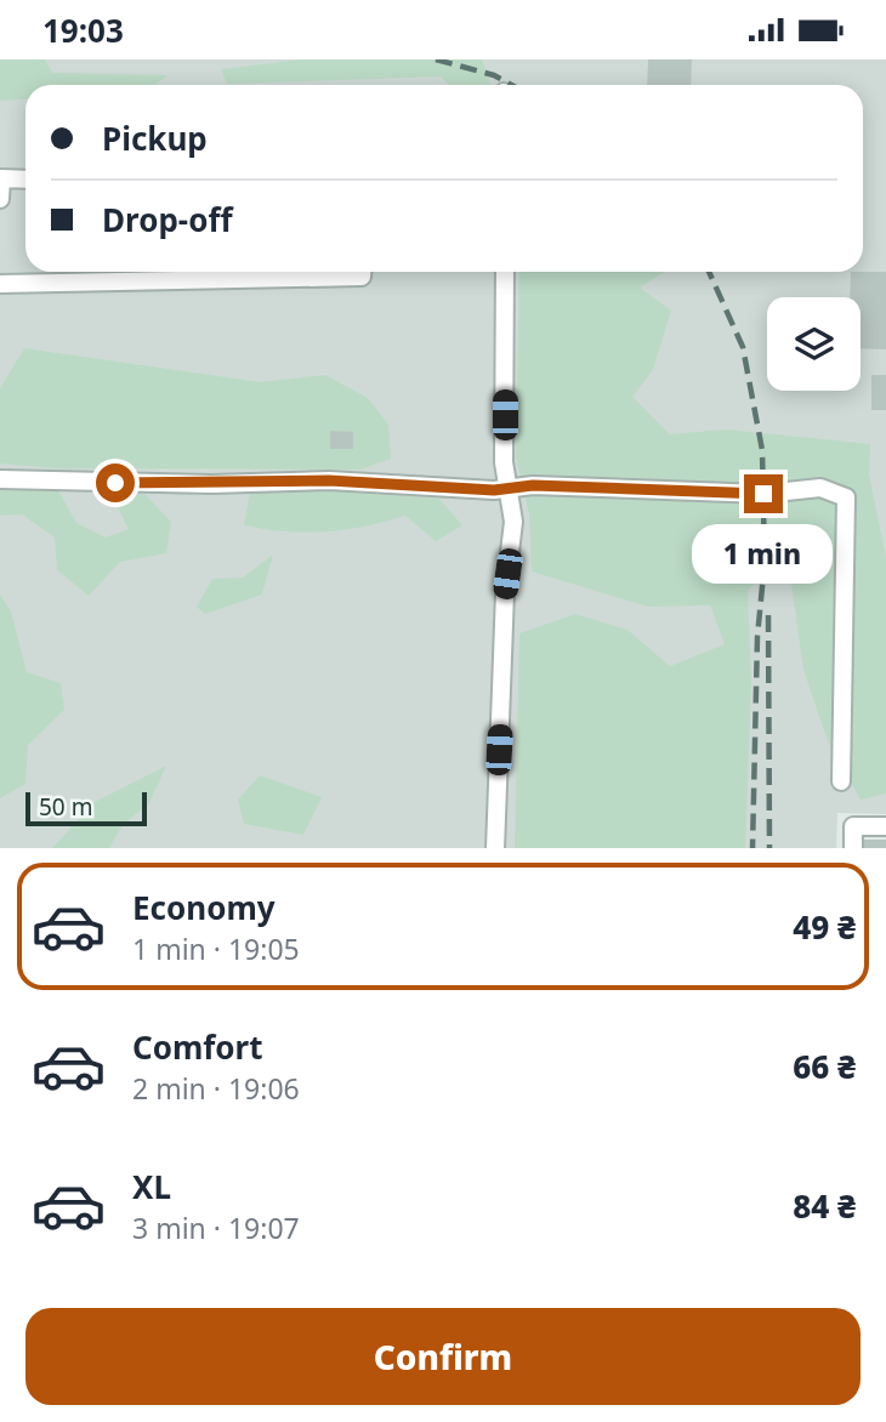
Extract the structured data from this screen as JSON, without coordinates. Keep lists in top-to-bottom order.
{
  "scale_bar": "50 m",
  "page": {
    "status": "19:03",
    "banner": ["Pickup", "Drop-off"],
    "bubble": "1 min",
    "scale": "50 m",
    "list": [
      {
        "name": "Economy",
        "note": "1 min · 19:05",
        "value": "49 ₴"
      },
      {
        "name": "Comfort",
        "note": "2 min · 19:06",
        "value": "66 ₴"
      },
      {
        "name": "XL",
        "note": "3 min · 19:07",
        "value": "84 ₴"
      }
    ],
    "buttons": "Confirm"
  }
}
